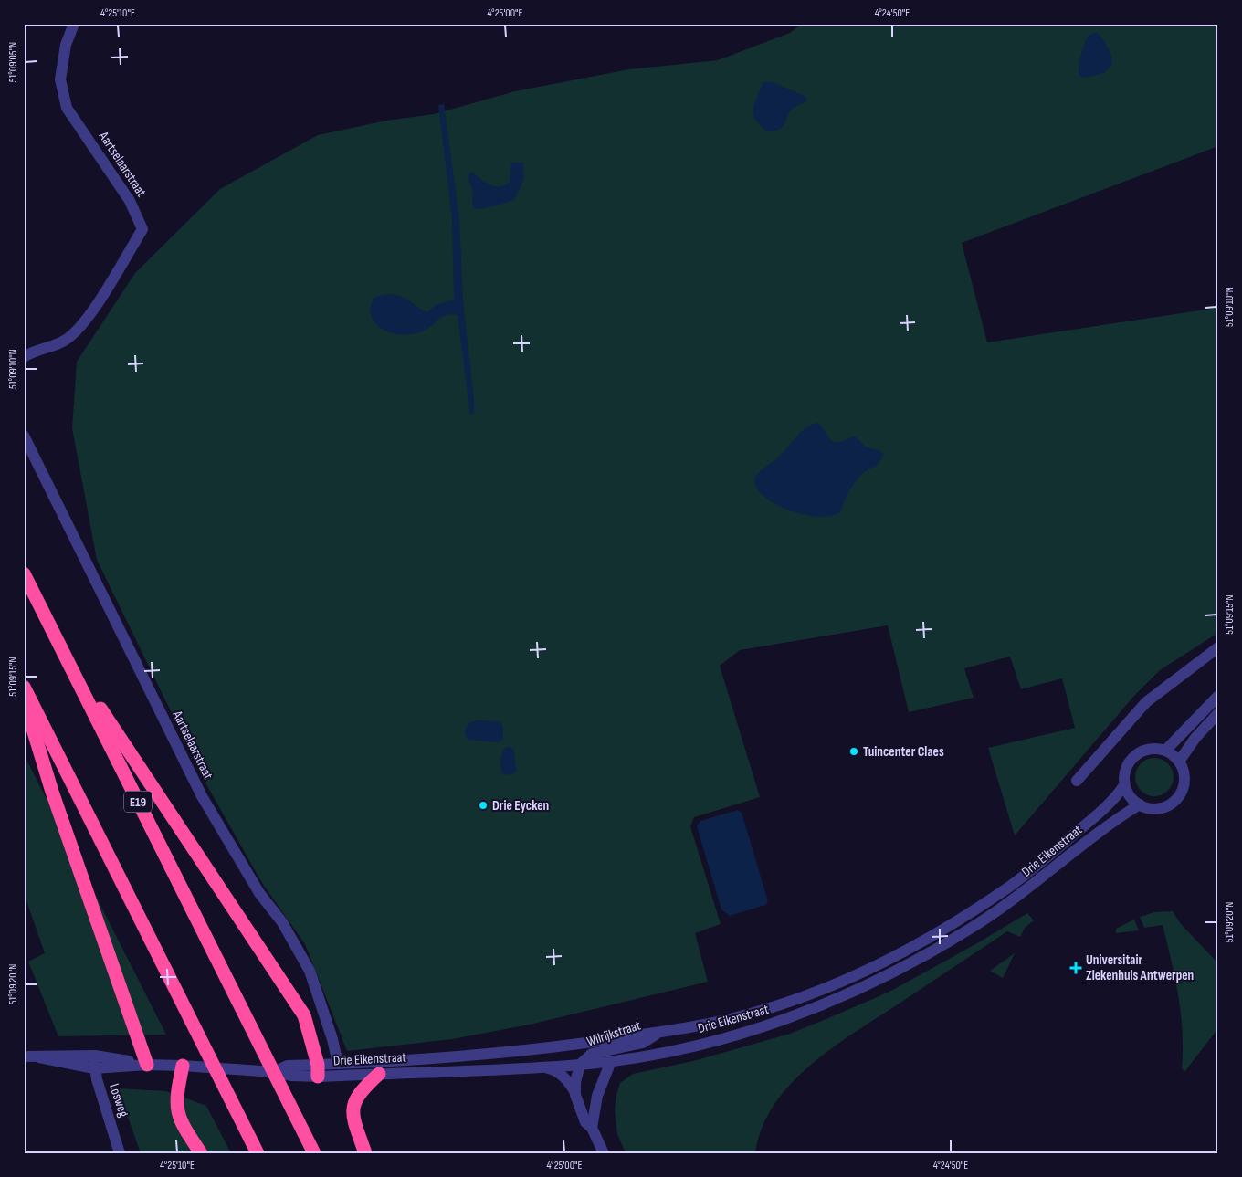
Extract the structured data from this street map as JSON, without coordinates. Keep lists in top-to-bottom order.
{
  "streets": {
    "highway": ["E19"],
    "street": [
      "Aartselaarstraat",
      "Drie Eikenstraat",
      "Wilrijkstraat",
      "Losweg"
    ]
  },
  "crossings": [
    ["Aartselaarstraat", "Drie Eikenstraat"],
    ["Drie Eikenstraat", "Wilrijkstraat"],
    ["Drie Eikenstraat", "Losweg"]
  ],
  "places": {
    "other": ["Tuincenter Claes", "Drie Eycken"],
    "health": ["Universitair Ziekenhuis Antwerpen"]
  },
  "coordinates": [
    "4°25'10\"E",
    "4°25'00\"E",
    "4°24'50\"E",
    "51°09'05\"N",
    "51°09'10\"N",
    "51°09'15\"N",
    "51°09'20\"N"
  ]
}
